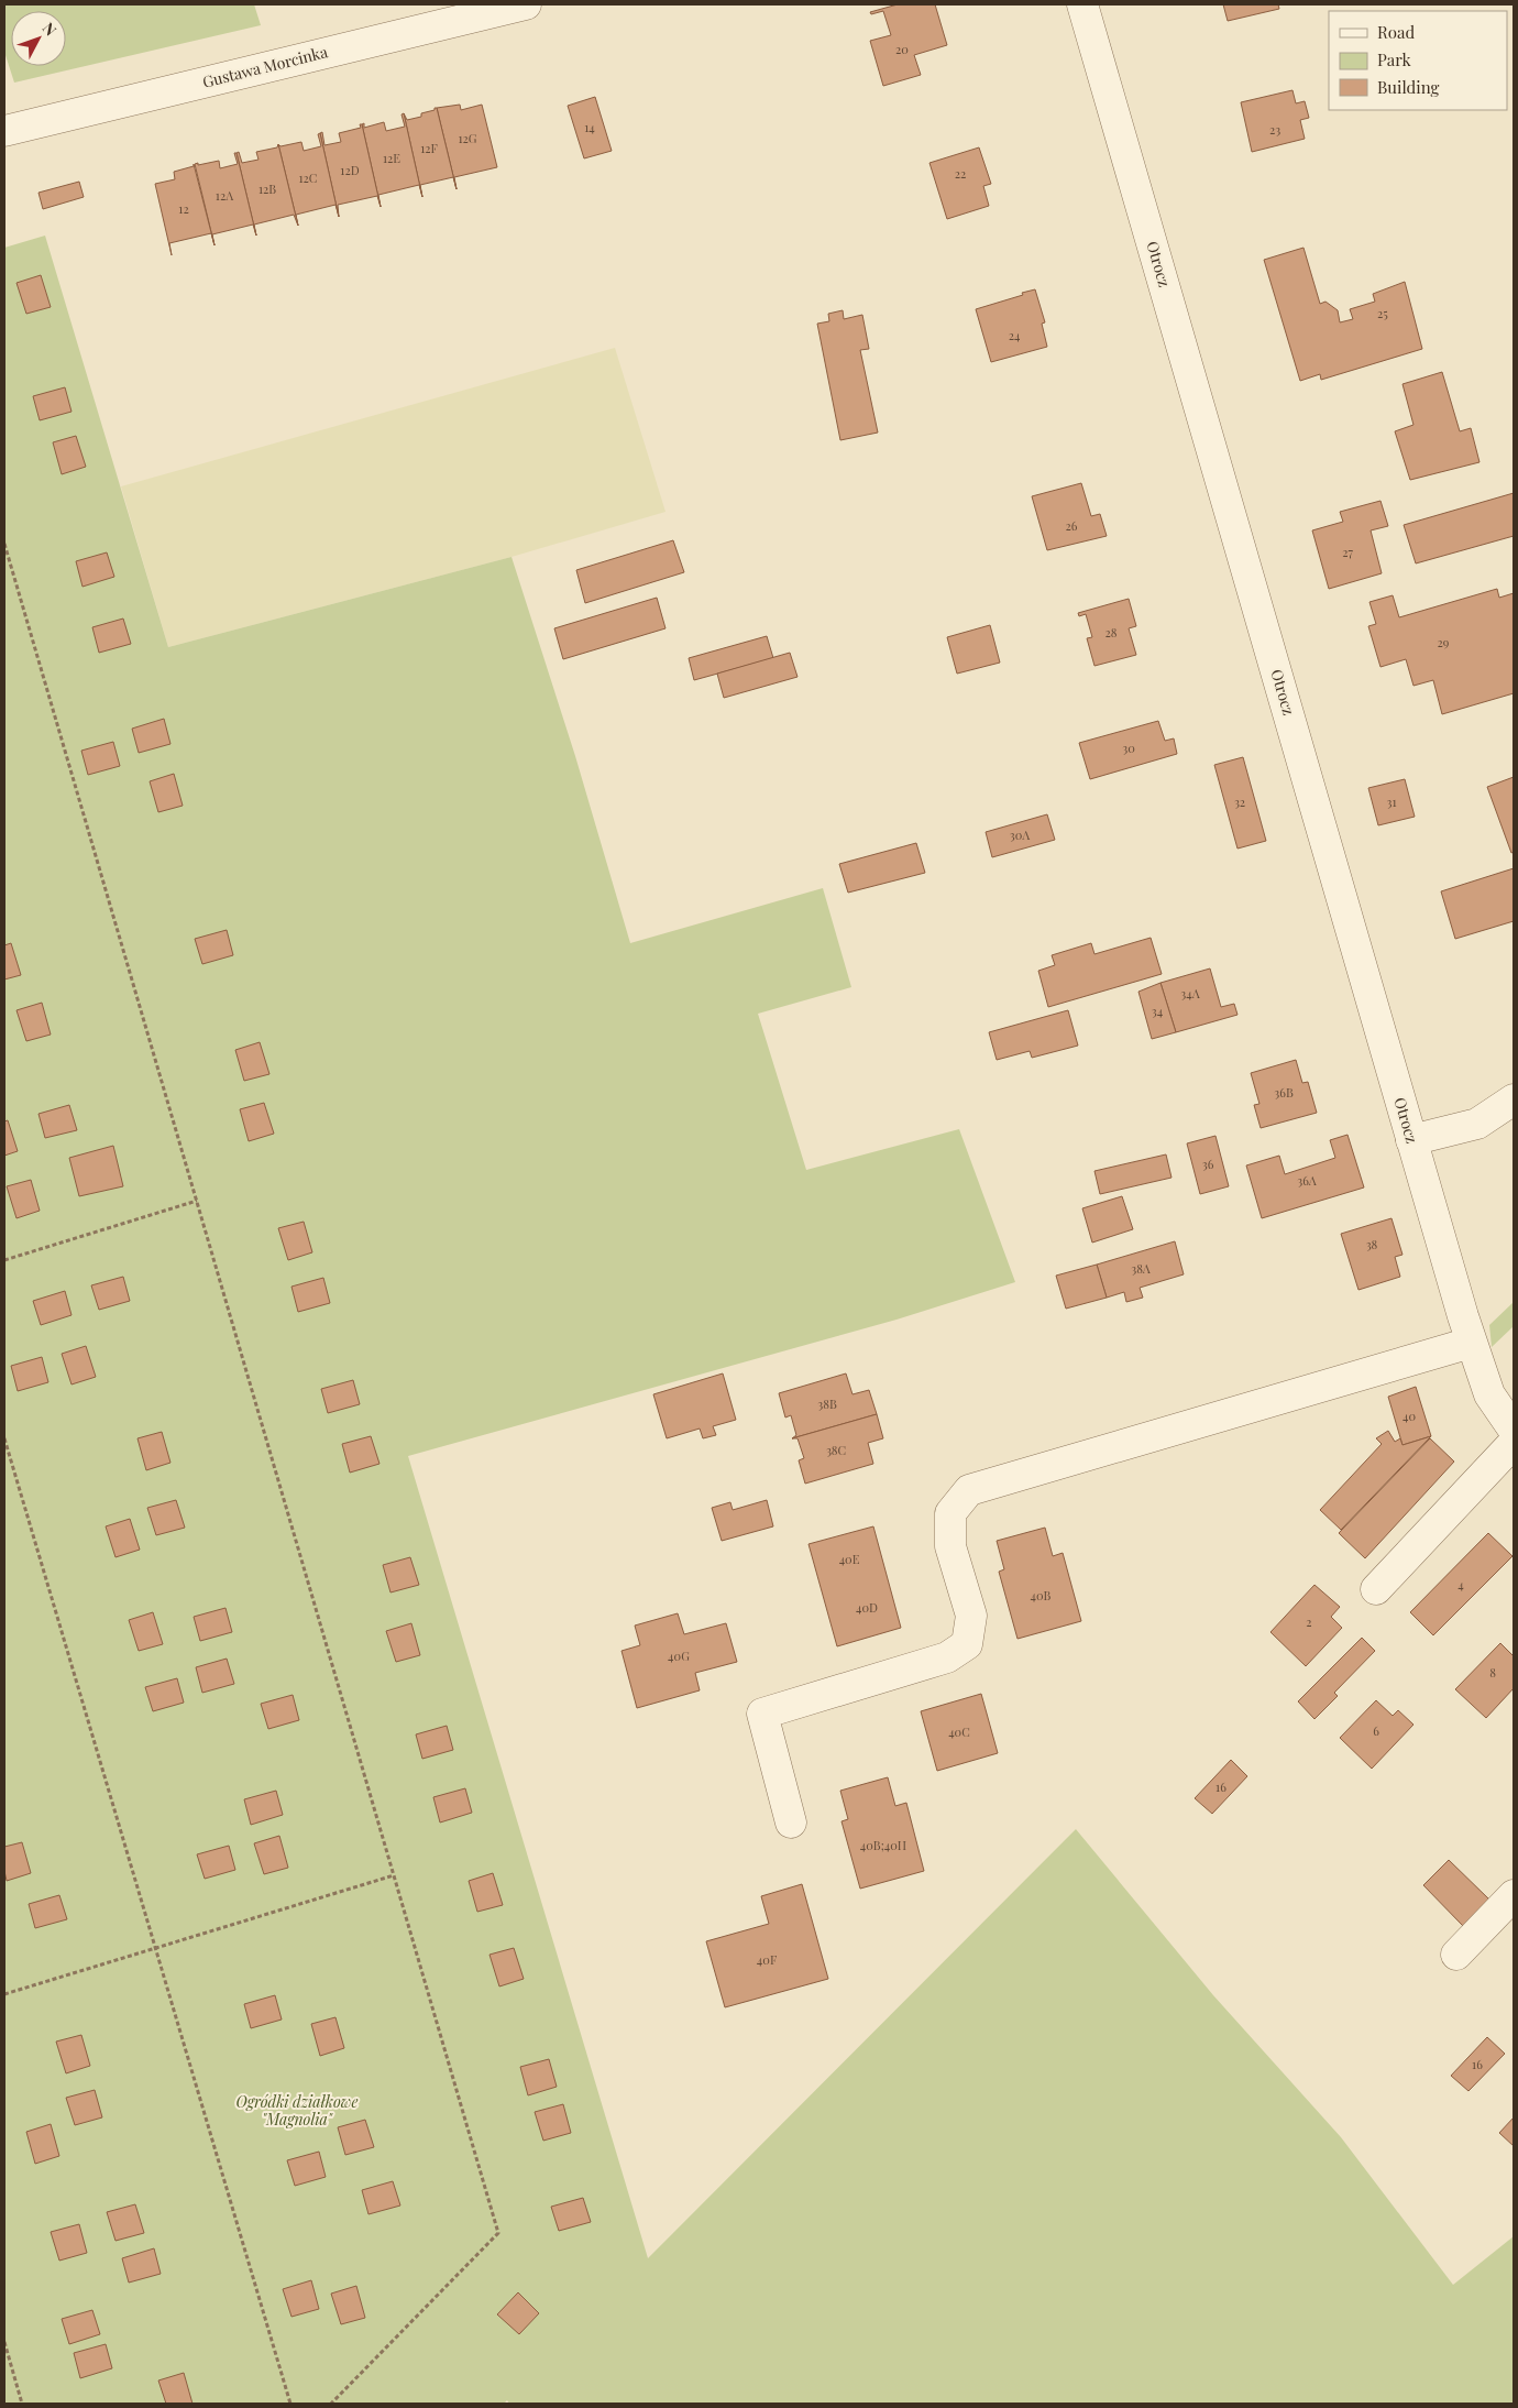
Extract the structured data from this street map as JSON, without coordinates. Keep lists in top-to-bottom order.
{
  "streets": {
    "street": ["Gustawa Morcinka", "Otrocz"]
  },
  "parks": ["Ogródki działkowe \"Magnolia\""],
  "house_numbers": [
    "20",
    "14",
    "23",
    "12G",
    "12F",
    "12E",
    "12D",
    "22",
    "12C",
    "12B",
    "12A",
    "12",
    "25",
    "24",
    "26",
    "27",
    "28",
    "29",
    "30",
    "32",
    "31",
    "30A",
    "34A",
    "34",
    "36B",
    "36",
    "36A",
    "38",
    "38A",
    "38B",
    "40",
    "38C",
    "40E",
    "4",
    "40B",
    "40D",
    "2",
    "40G",
    "8",
    "6",
    "40C",
    "16",
    "40B;40H",
    "40F",
    "16"
  ],
  "legend": ["Road", "Park", "Building"],
  "north": "top right"
}
